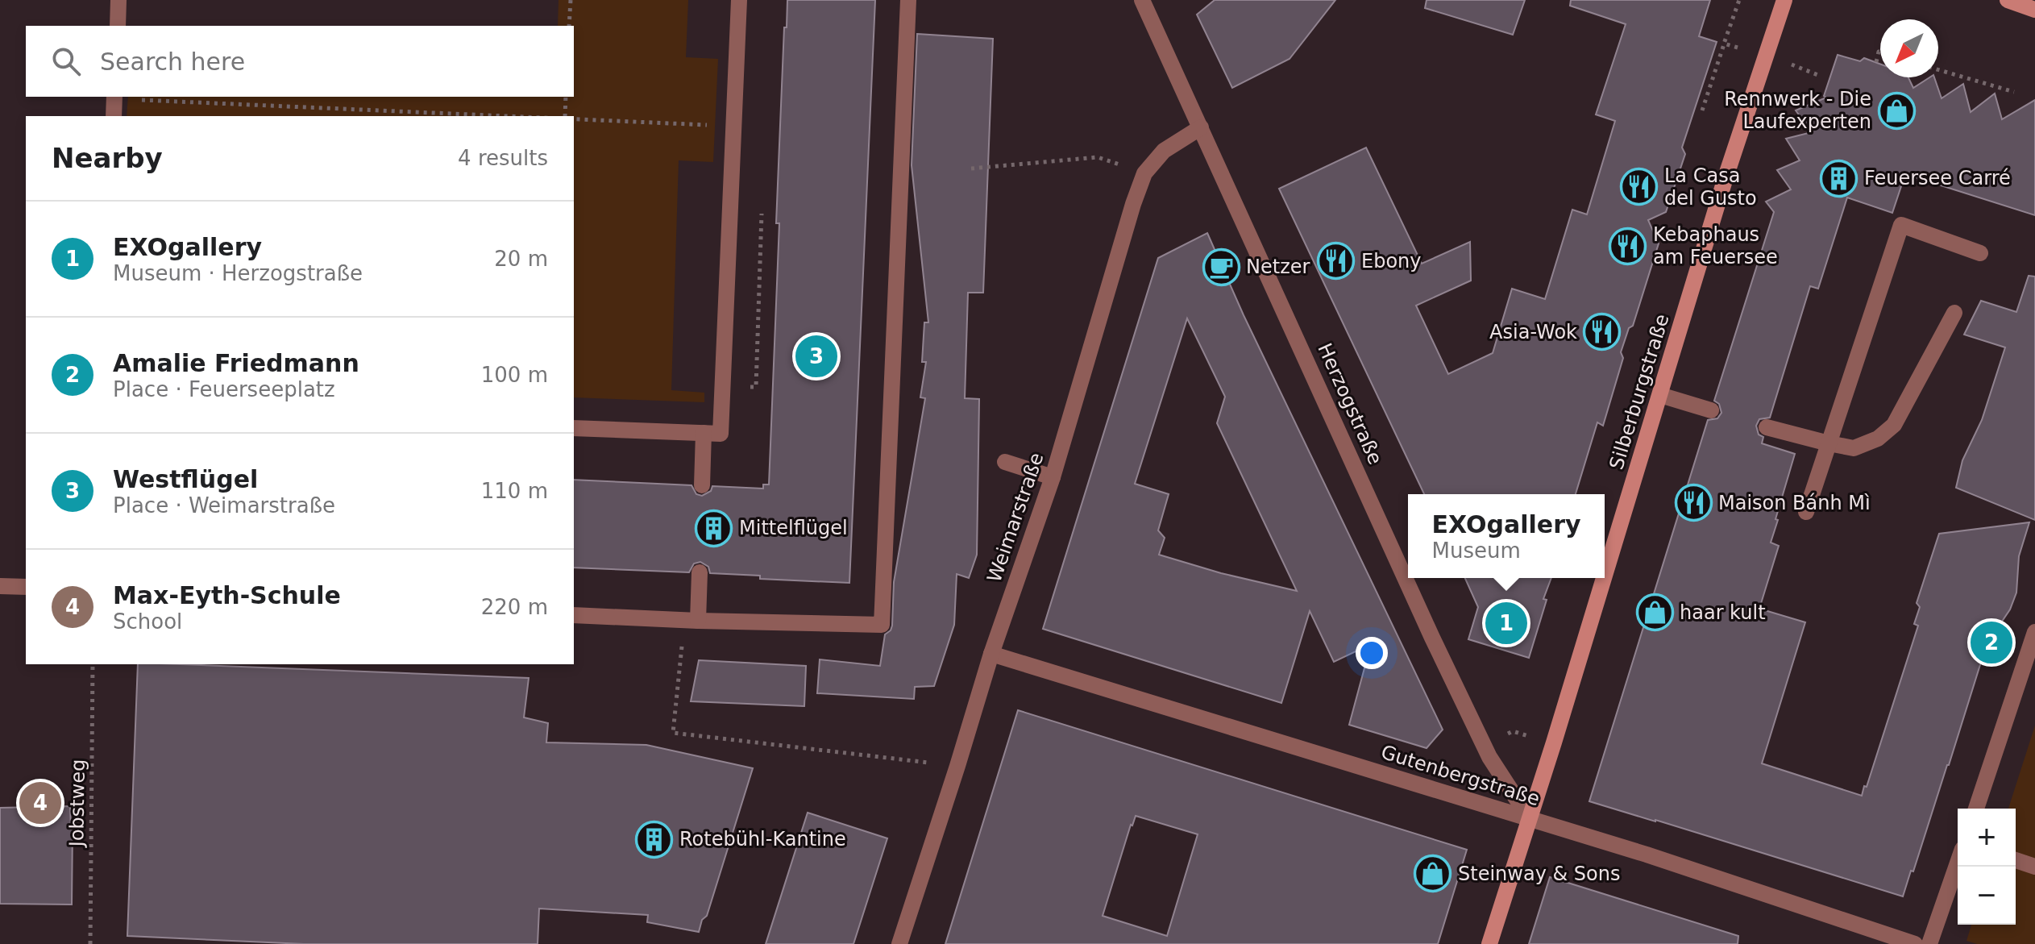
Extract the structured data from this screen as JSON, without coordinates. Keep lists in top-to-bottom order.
{
  "streets": {
    "street": [
      "Silberburgstraße",
      "Herzogstraße",
      "Weimarstraße",
      "Gutenbergstraße"
    ],
    "path": ["Jobstweg"]
  },
  "crossings": [
    ["Silberburgstraße", "Herzogstraße"],
    ["Silberburgstraße", "Gutenbergstraße"],
    ["Herzogstraße", "Weimarstraße"],
    ["Herzogstraße", "Gutenbergstraße"],
    ["Weimarstraße", "Gutenbergstraße"]
  ],
  "places": {
    "shop": ["Rennwerk - Die Laufexperten", "haar kult", "Steinway & Sons"],
    "building": ["Feuersee Carré", "Mittelflügel", "Rotebühl-Kantine"],
    "restaurant": [
      "La Casa del Gusto",
      "Kebaphaus am Feuersee",
      "Ebony",
      "Asia-Wok",
      "Maison Bánh Mì"
    ],
    "cafe": ["Netzer"]
  },
  "north": "bottom left",
  "page": {
    "search": "Search here",
    "heading": ["Nearby", "4 results"],
    "list": [
      {
        "mark": "1",
        "name": "EXOgallery",
        "note": "Museum · Herzogstraße",
        "value": "20 m"
      },
      {
        "mark": "2",
        "name": "Amalie Friedmann",
        "note": "Place · Feuerseeplatz",
        "value": "100 m"
      },
      {
        "mark": "3",
        "name": "Westflügel",
        "note": "Place · Weimarstraße",
        "value": "110 m"
      },
      {
        "mark": "4",
        "name": "Max-Eyth-Schule",
        "note": "School",
        "value": "220 m"
      }
    ],
    "pins": [
      "3",
      "1",
      "2",
      "4"
    ],
    "popup": ["EXOgallery", "Museum"],
    "map_buttons": ["+", "−"]
  }
}
